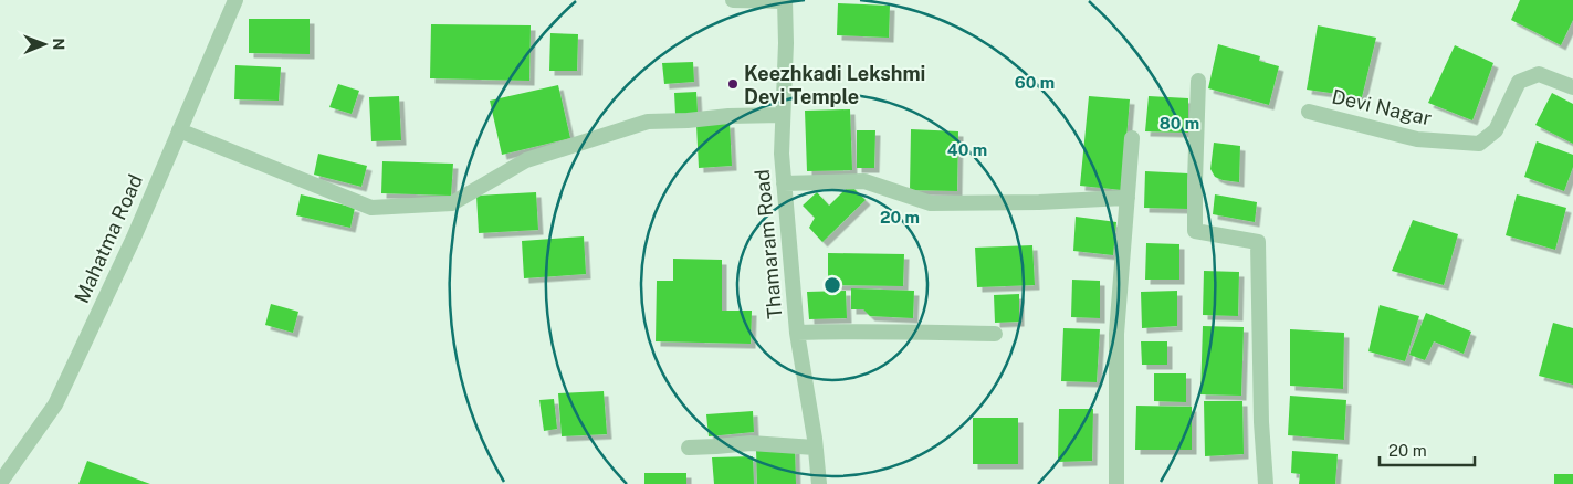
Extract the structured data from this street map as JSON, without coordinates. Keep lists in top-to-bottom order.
{
  "streets": {
    "street": ["Devi Nagar", "Mahatma Road", "Thamaram Road"]
  },
  "places": ["Keezhkadi Lekshmi Devi Temple"],
  "scale_bar": "20 m",
  "north": "right",
  "rings": [
    "60 m",
    "80 m",
    "40 m",
    "20 m"
  ]
}
